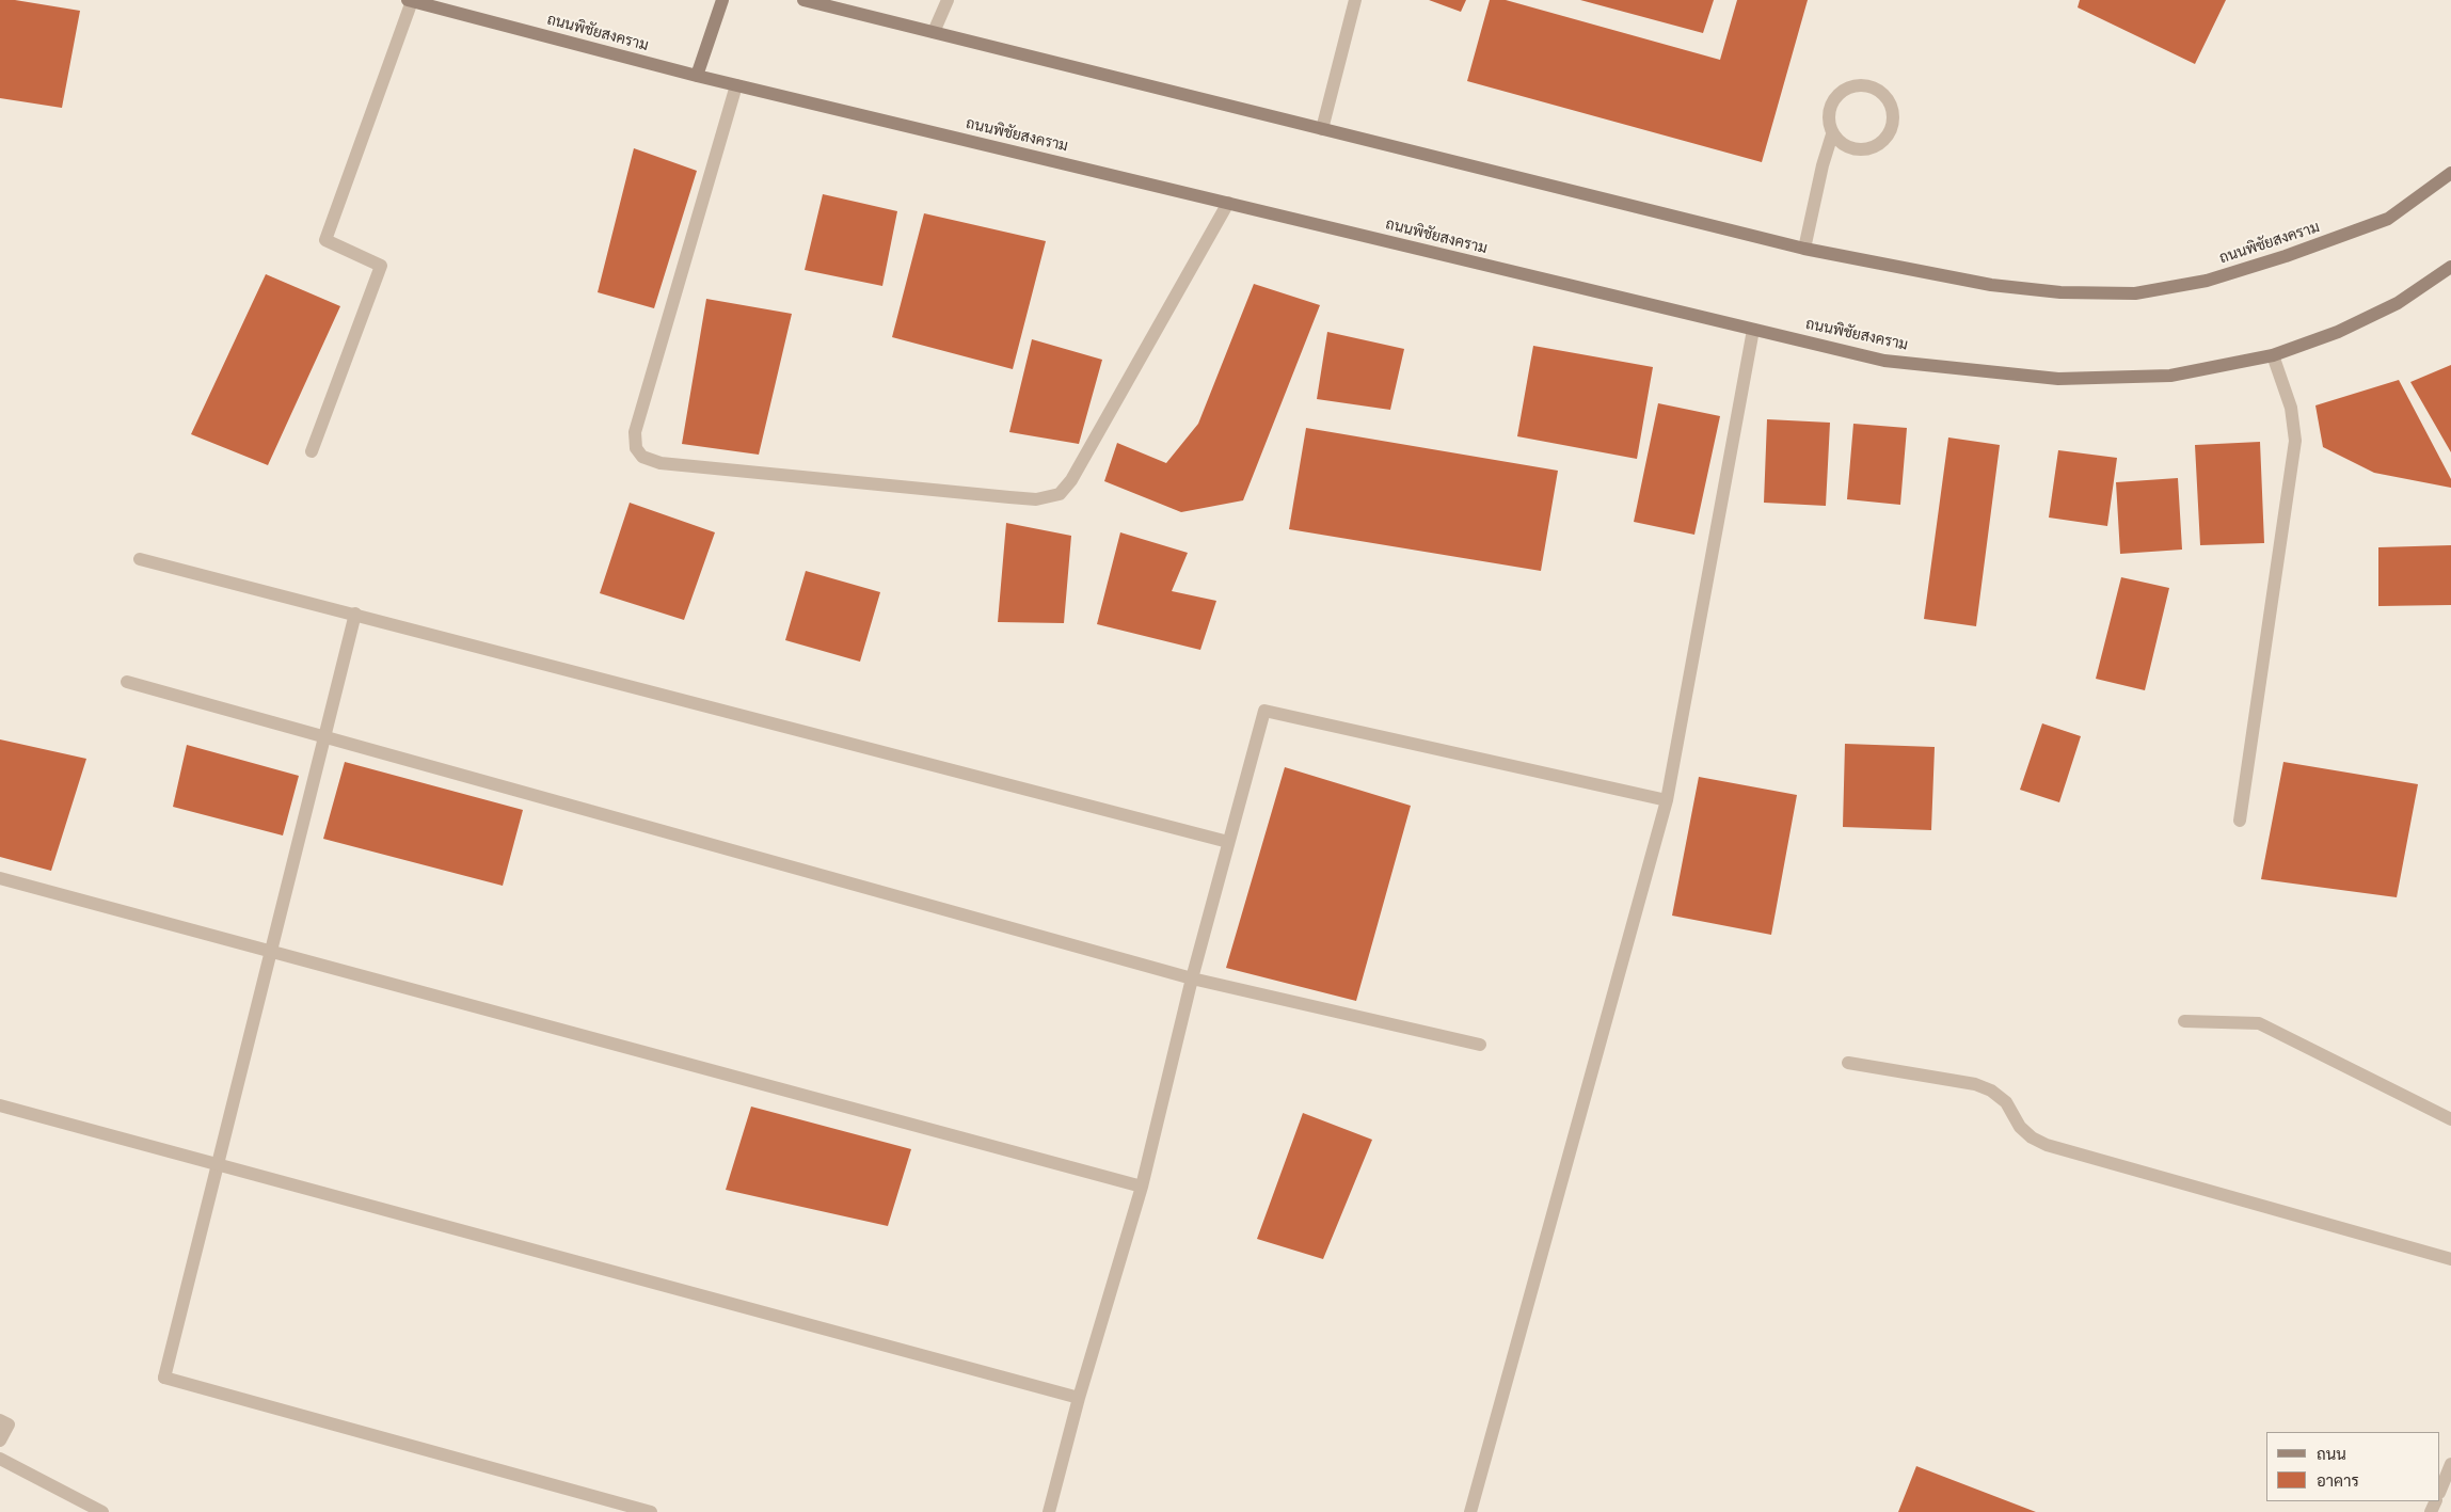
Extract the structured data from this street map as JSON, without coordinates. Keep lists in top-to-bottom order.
{
  "streets": {
    "main road": ["ถนนพิชัยสงคราม"]
  },
  "legend": ["ถนน", "อาคาร"]
}
